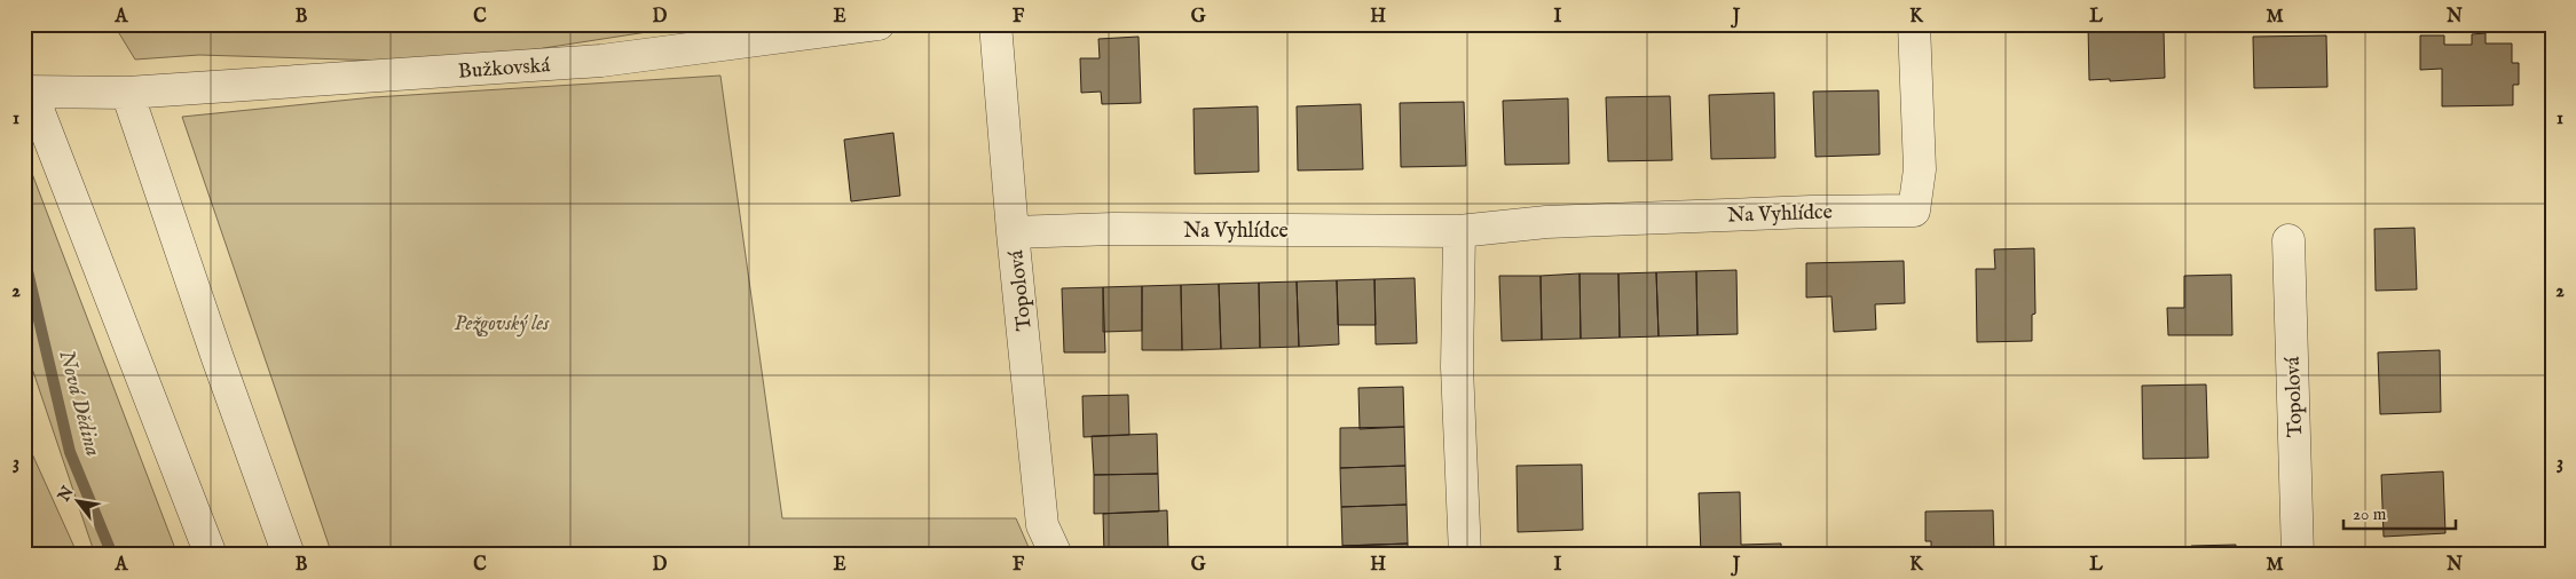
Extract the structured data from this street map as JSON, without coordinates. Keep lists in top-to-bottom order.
{
  "streets": {
    "street": ["Bužkovská", "Na Vyhlídce", "Topolová"]
  },
  "crossings": [
    ["Na Vyhlídce", "Topolová"]
  ],
  "water": ["Nová Dědina"],
  "parks": ["Pežgovský les"],
  "scale_bar": "20 m",
  "north": "top left",
  "grid": {
    "columns": [
      "A",
      "B",
      "C",
      "D",
      "E",
      "F",
      "G",
      "H",
      "I",
      "J",
      "K",
      "L",
      "M",
      "N"
    ],
    "rows": ["1", "2", "3"]
  }
}
